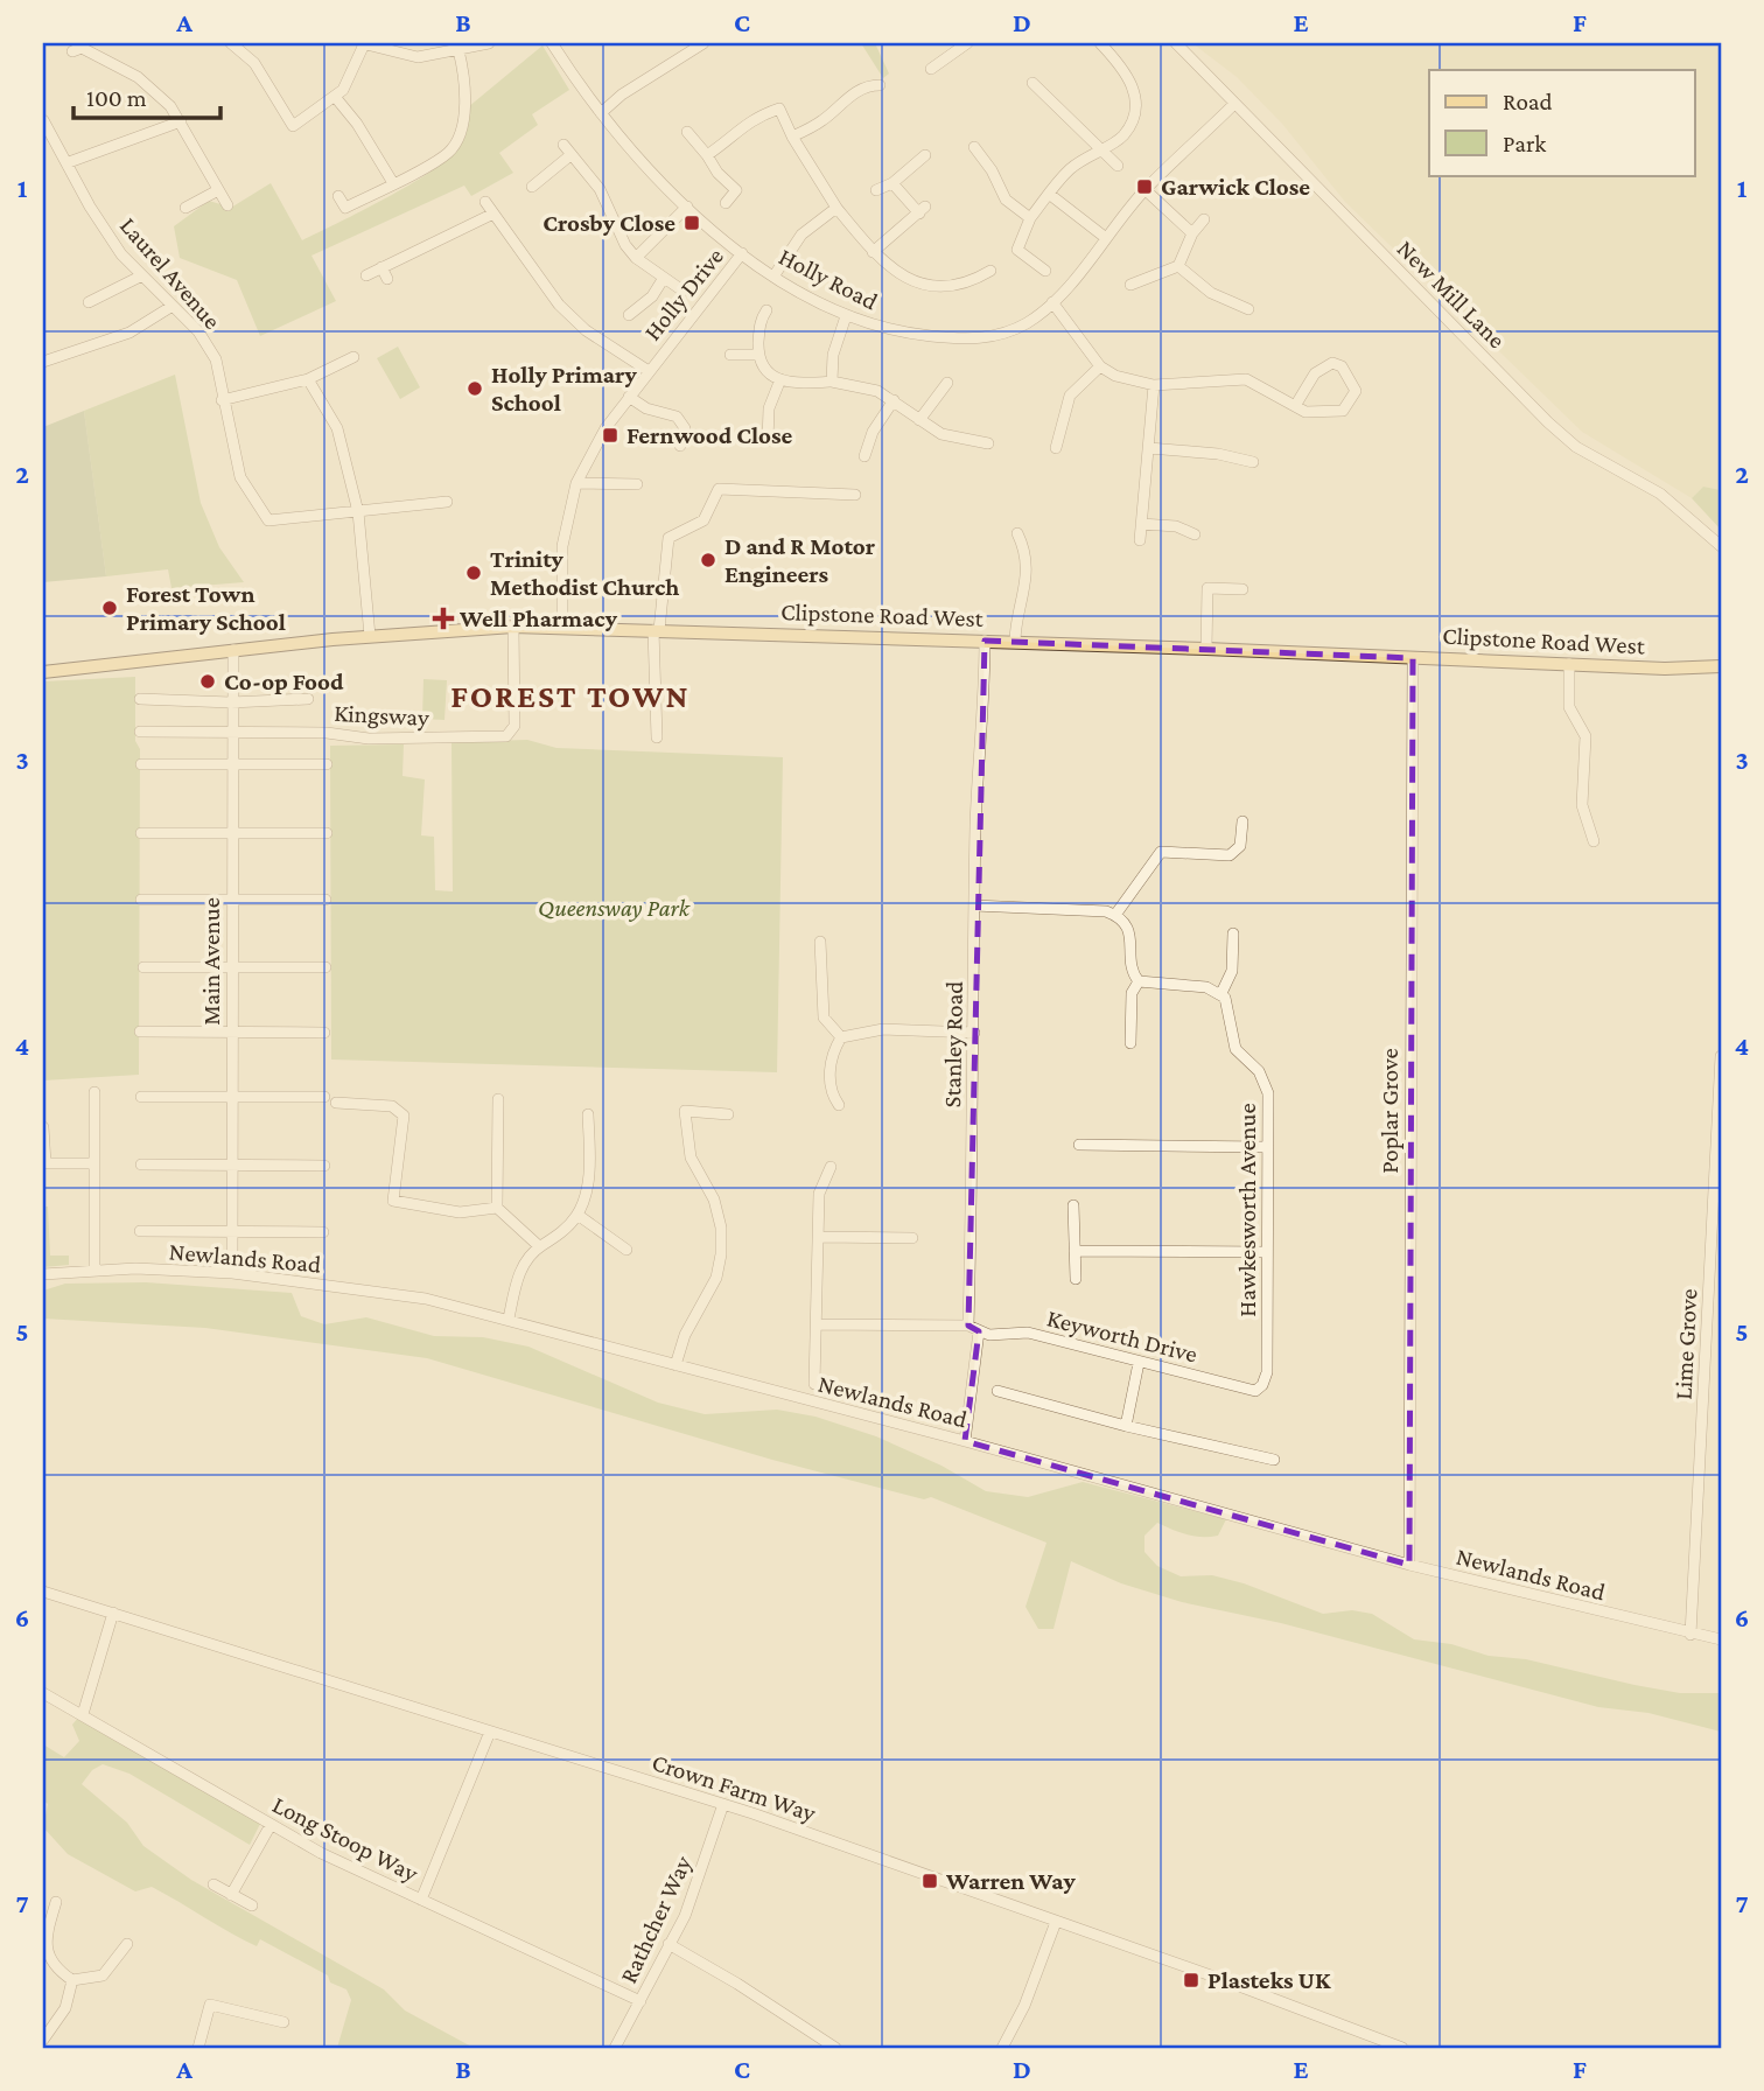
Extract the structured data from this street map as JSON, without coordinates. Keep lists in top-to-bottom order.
{
  "streets": {
    "main road": ["Clipstone Road West"],
    "street": [
      "Laurel Avenue",
      "Holly Road",
      "Holly Drive",
      "New Mill Lane",
      "Kingsway",
      "Main Avenue",
      "Stanley Road",
      "Poplar Grove",
      "Hawkesworth Avenue",
      "Newlands Road",
      "Keyworth Drive",
      "Lime Grove",
      "Crown Farm Way",
      "Long Stoop Way",
      "Rathcher Way"
    ]
  },
  "crossings": [
    ["Holly Road", "Holly Drive"],
    ["Holly Road", "New Mill Lane"],
    ["Holly Drive", "Clipstone Road West"],
    ["Clipstone Road West", "Kingsway"],
    ["Clipstone Road West", "Main Avenue"],
    ["Clipstone Road West", "Stanley Road"],
    ["Clipstone Road West", "Poplar Grove"],
    ["Kingsway", "Main Avenue"],
    ["Main Avenue", "Newlands Road"],
    ["Poplar Grove", "Newlands Road"],
    ["Hawkesworth Avenue", "Keyworth Drive"],
    ["Newlands Road", "Lime Grove"],
    ["Crown Farm Way", "Rathcher Way"],
    ["Long Stoop Way", "Rathcher Way"]
  ],
  "districts": ["FOREST TOWN"],
  "parks": ["Queensway Park"],
  "places": {
    "transit": [
      "Garwick Close",
      "Crosby Close",
      "Fernwood Close",
      "Warren Way",
      "Plasteks UK"
    ],
    "other": [
      "Holly Primary School",
      "D and R Motor Engineers",
      "Trinity Methodist Church",
      "Forest Town Primary School",
      "Co-op Food"
    ],
    "health": ["Well Pharmacy"]
  },
  "legend": ["Road", "Park"],
  "scale_bar": "100 m",
  "grid": {
    "columns": [
      "A",
      "B",
      "C",
      "D",
      "E",
      "F"
    ],
    "rows": [
      "1",
      "2",
      "3",
      "4",
      "5",
      "6",
      "7"
    ]
  }
}
